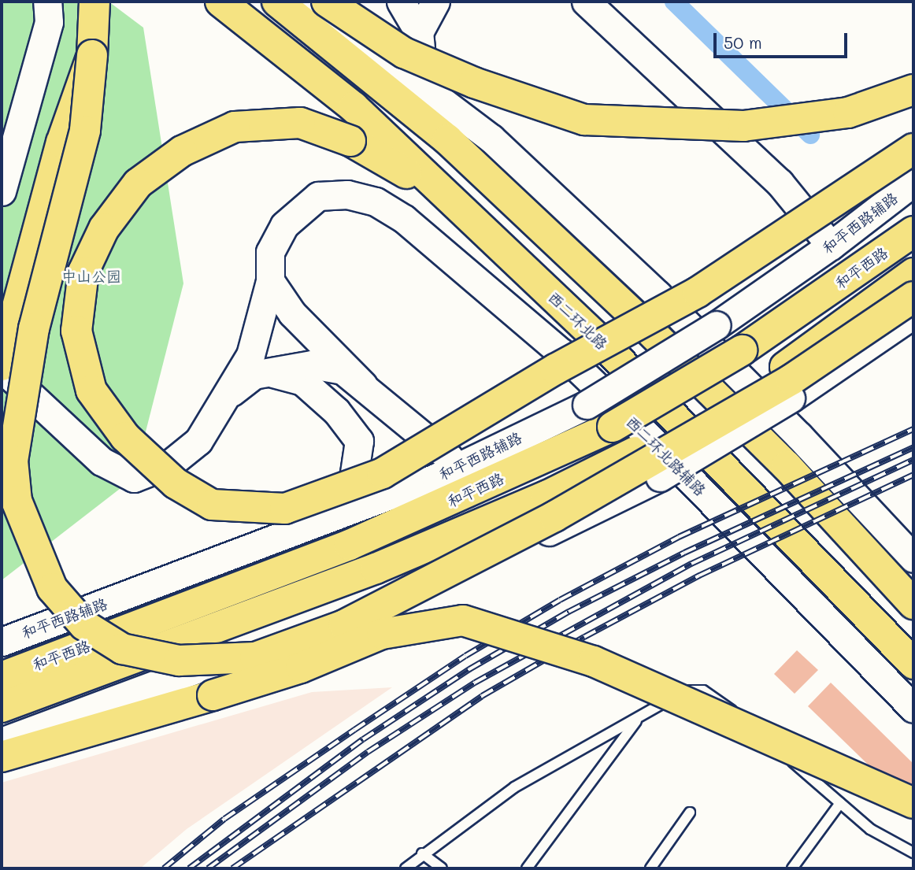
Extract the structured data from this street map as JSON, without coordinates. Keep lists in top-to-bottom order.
{
  "streets": {
    "highway": ["和平西路", "西二环北路"],
    "main road": ["和平西路辅路", "西二环北路辅路"]
  },
  "parks": ["中山公园"],
  "scale_bar": "50 m"
}
